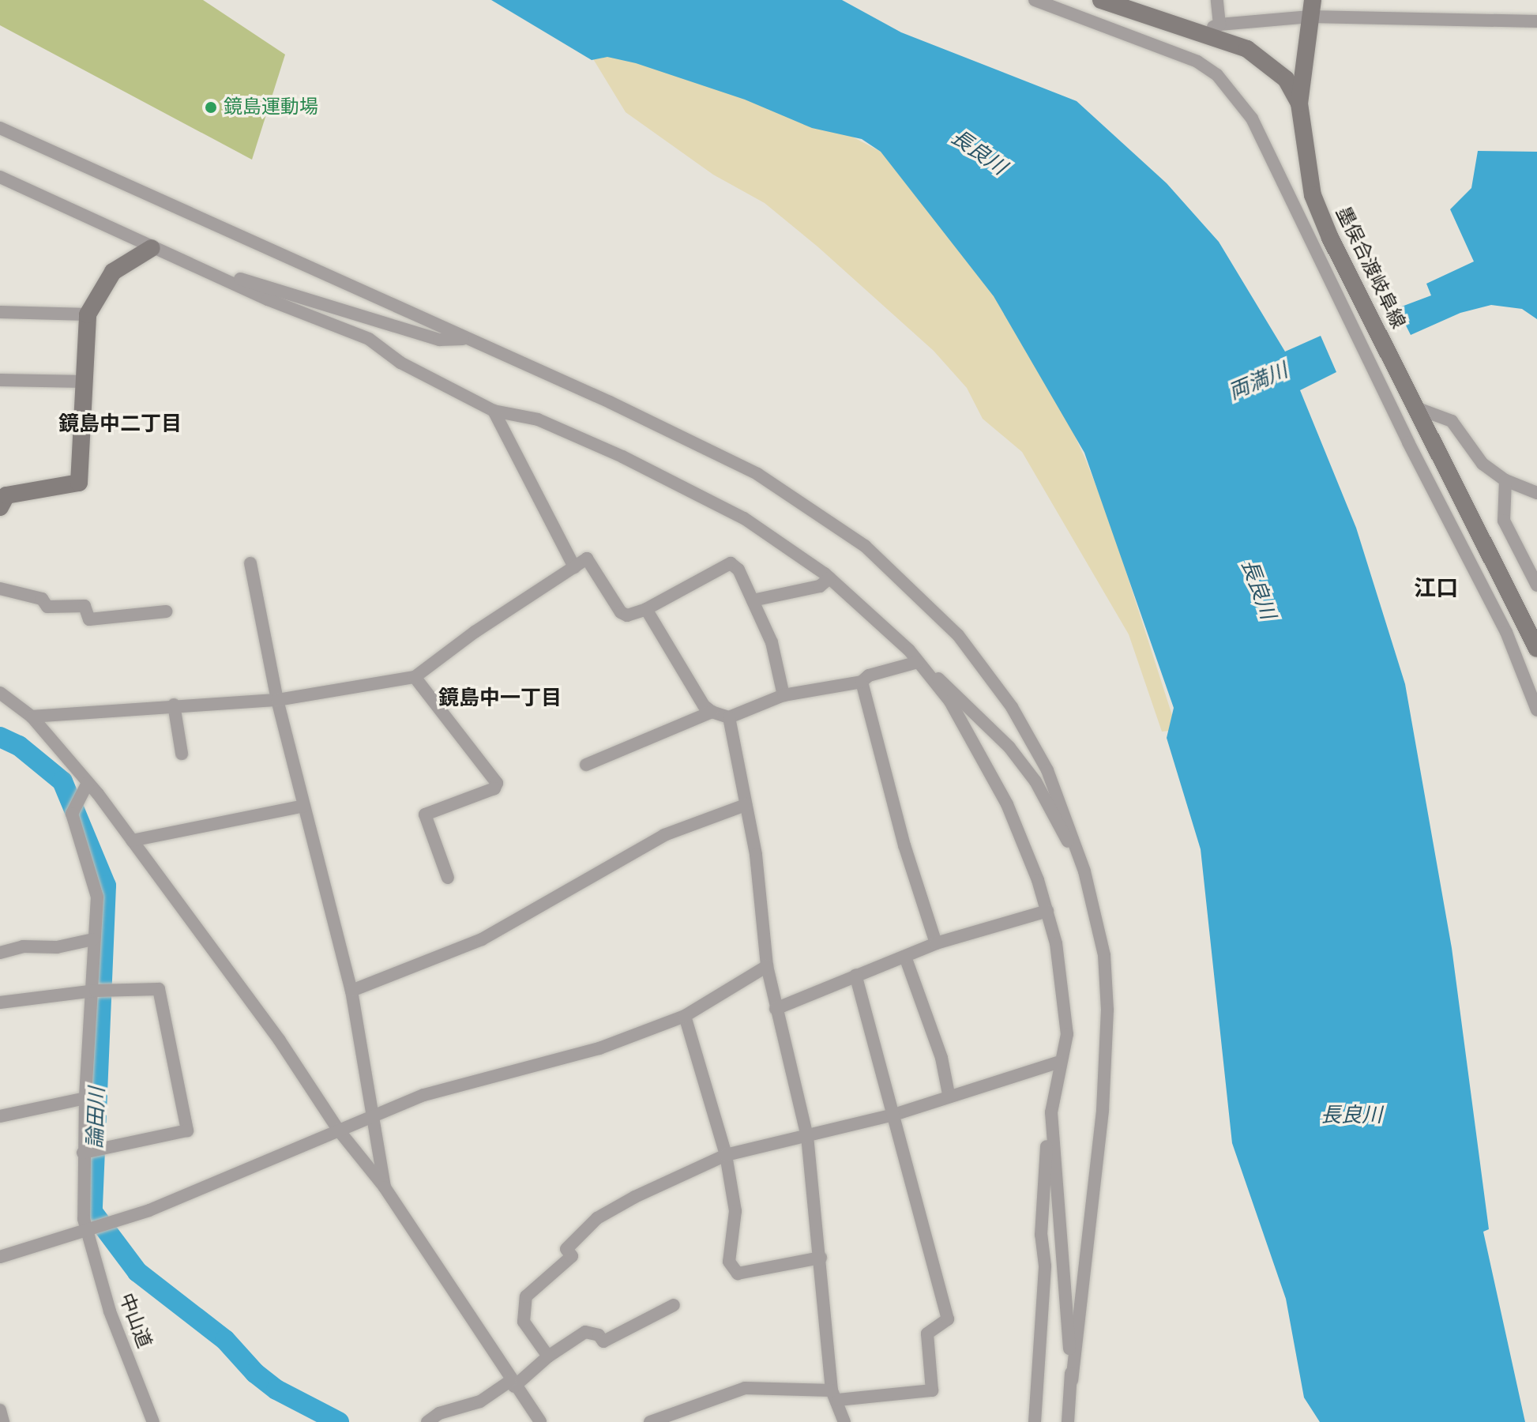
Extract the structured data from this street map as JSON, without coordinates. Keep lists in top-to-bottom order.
{
  "streets": {
    "main road": ["墨俣合渡岐阜線"],
    "street": ["中山道"]
  },
  "districts": ["鏡島中二丁目", "江口", "鏡島中一丁目"],
  "water": ["長良川", "両満川", "論田川"],
  "places": ["鏡島運動場"]
}
